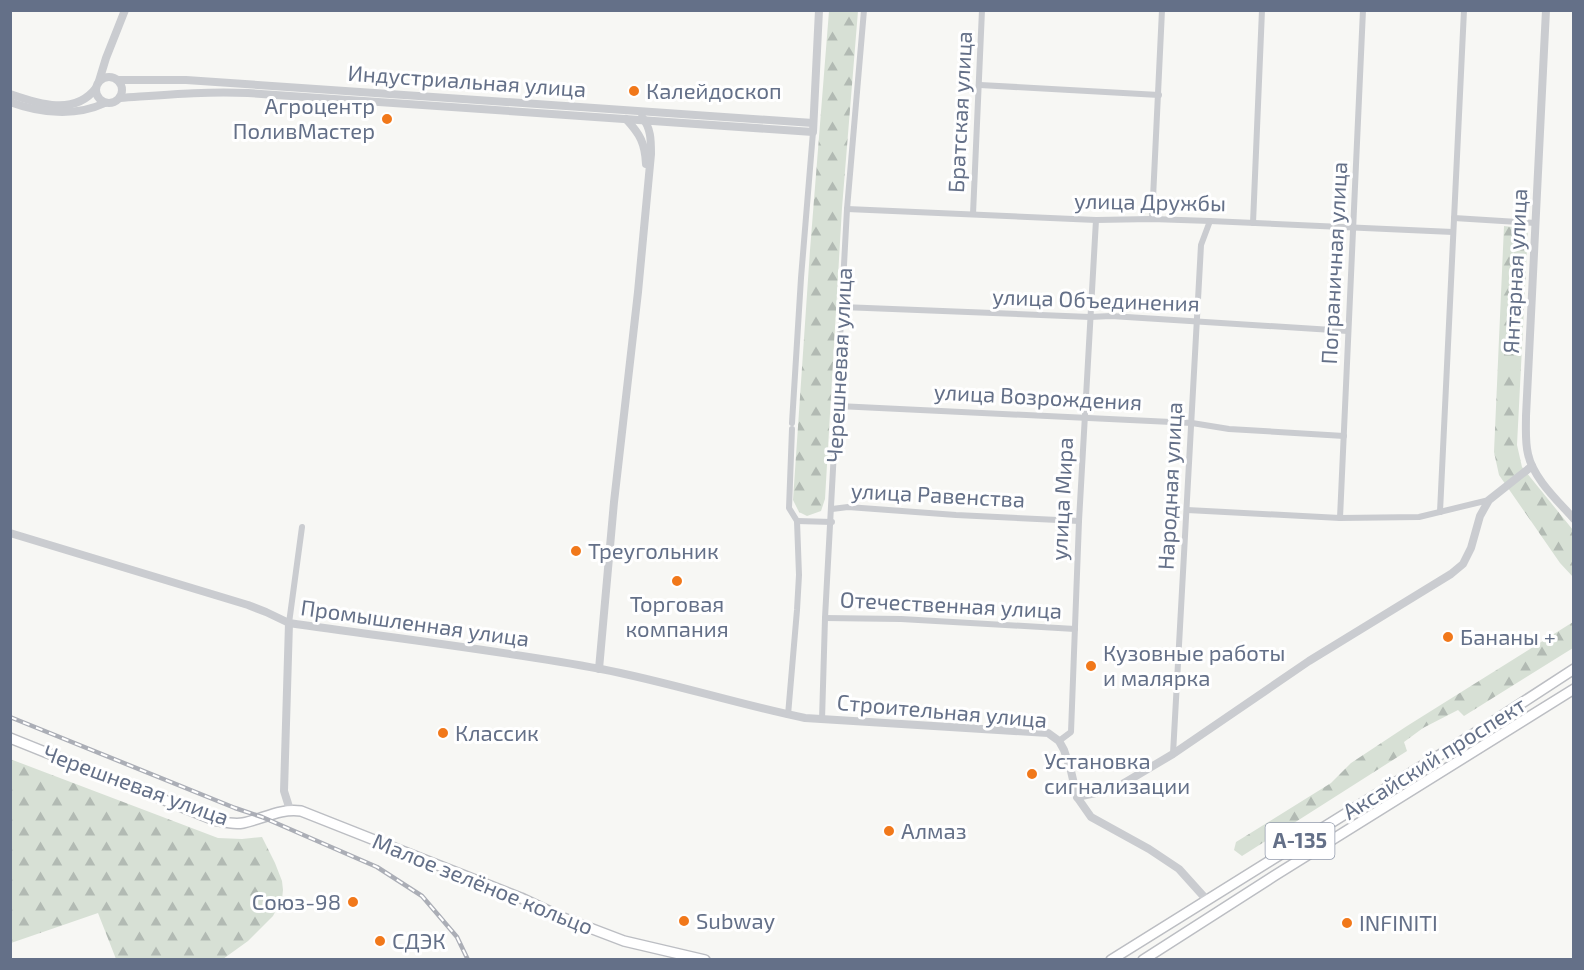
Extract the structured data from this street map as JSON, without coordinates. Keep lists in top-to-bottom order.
{
  "streets": {
    "main road": [
      "Черешневая улица",
      "Аксайский проспект",
      "А-135",
      "Малое зелёное кольцо"
    ],
    "street": [
      "Индустриальная улица",
      "Братская улица",
      "улица Дружбы",
      "Пограничная улица",
      "Янтарная улица",
      "улица Объединения",
      "улица Возрождения",
      "Народная улица",
      "улица Равенства",
      "улица Мира",
      "Отечественная улица",
      "Промышленная улица",
      "Строительная улица"
    ]
  },
  "crossings": [
    ["Братская улица", "улица Дружбы"],
    ["улица Дружбы", "Пограничная улица"],
    ["улица Дружбы", "Черешневая улица"],
    ["улица Дружбы", "Народная улица"],
    ["улица Дружбы", "улица Мира"],
    ["Пограничная улица", "улица Объединения"],
    ["Пограничная улица", "улица Возрождения"],
    ["улица Объединения", "Черешневая улица"],
    ["улица Объединения", "Народная улица"],
    ["улица Объединения", "улица Мира"],
    ["Черешневая улица", "улица Возрождения"],
    ["Черешневая улица", "улица Равенства"],
    ["Черешневая улица", "Отечественная улица"],
    ["Черешневая улица", "Промышленная улица"],
    ["Черешневая улица", "Строительная улица"],
    ["Черешневая улица", "Малое зелёное кольцо"],
    ["улица Возрождения", "Народная улица"],
    ["улица Возрождения", "улица Мира"],
    ["улица Равенства", "улица Мира"],
    ["улица Мира", "Отечественная улица"],
    ["улица Мира", "Строительная улица"],
    ["Промышленная улица", "Строительная улица"]
  ],
  "places": [
    "Калейдоскоп",
    "Агроцентр ПоливМастер",
    "Треугольник",
    "Торговая компания",
    "Бананы +",
    "Кузовные работы и малярка",
    "Классик",
    "Установка сигнализации",
    "Алмаз",
    "Союз-98",
    "Subway",
    "INFINITI",
    "СДЭК"
  ]
}
